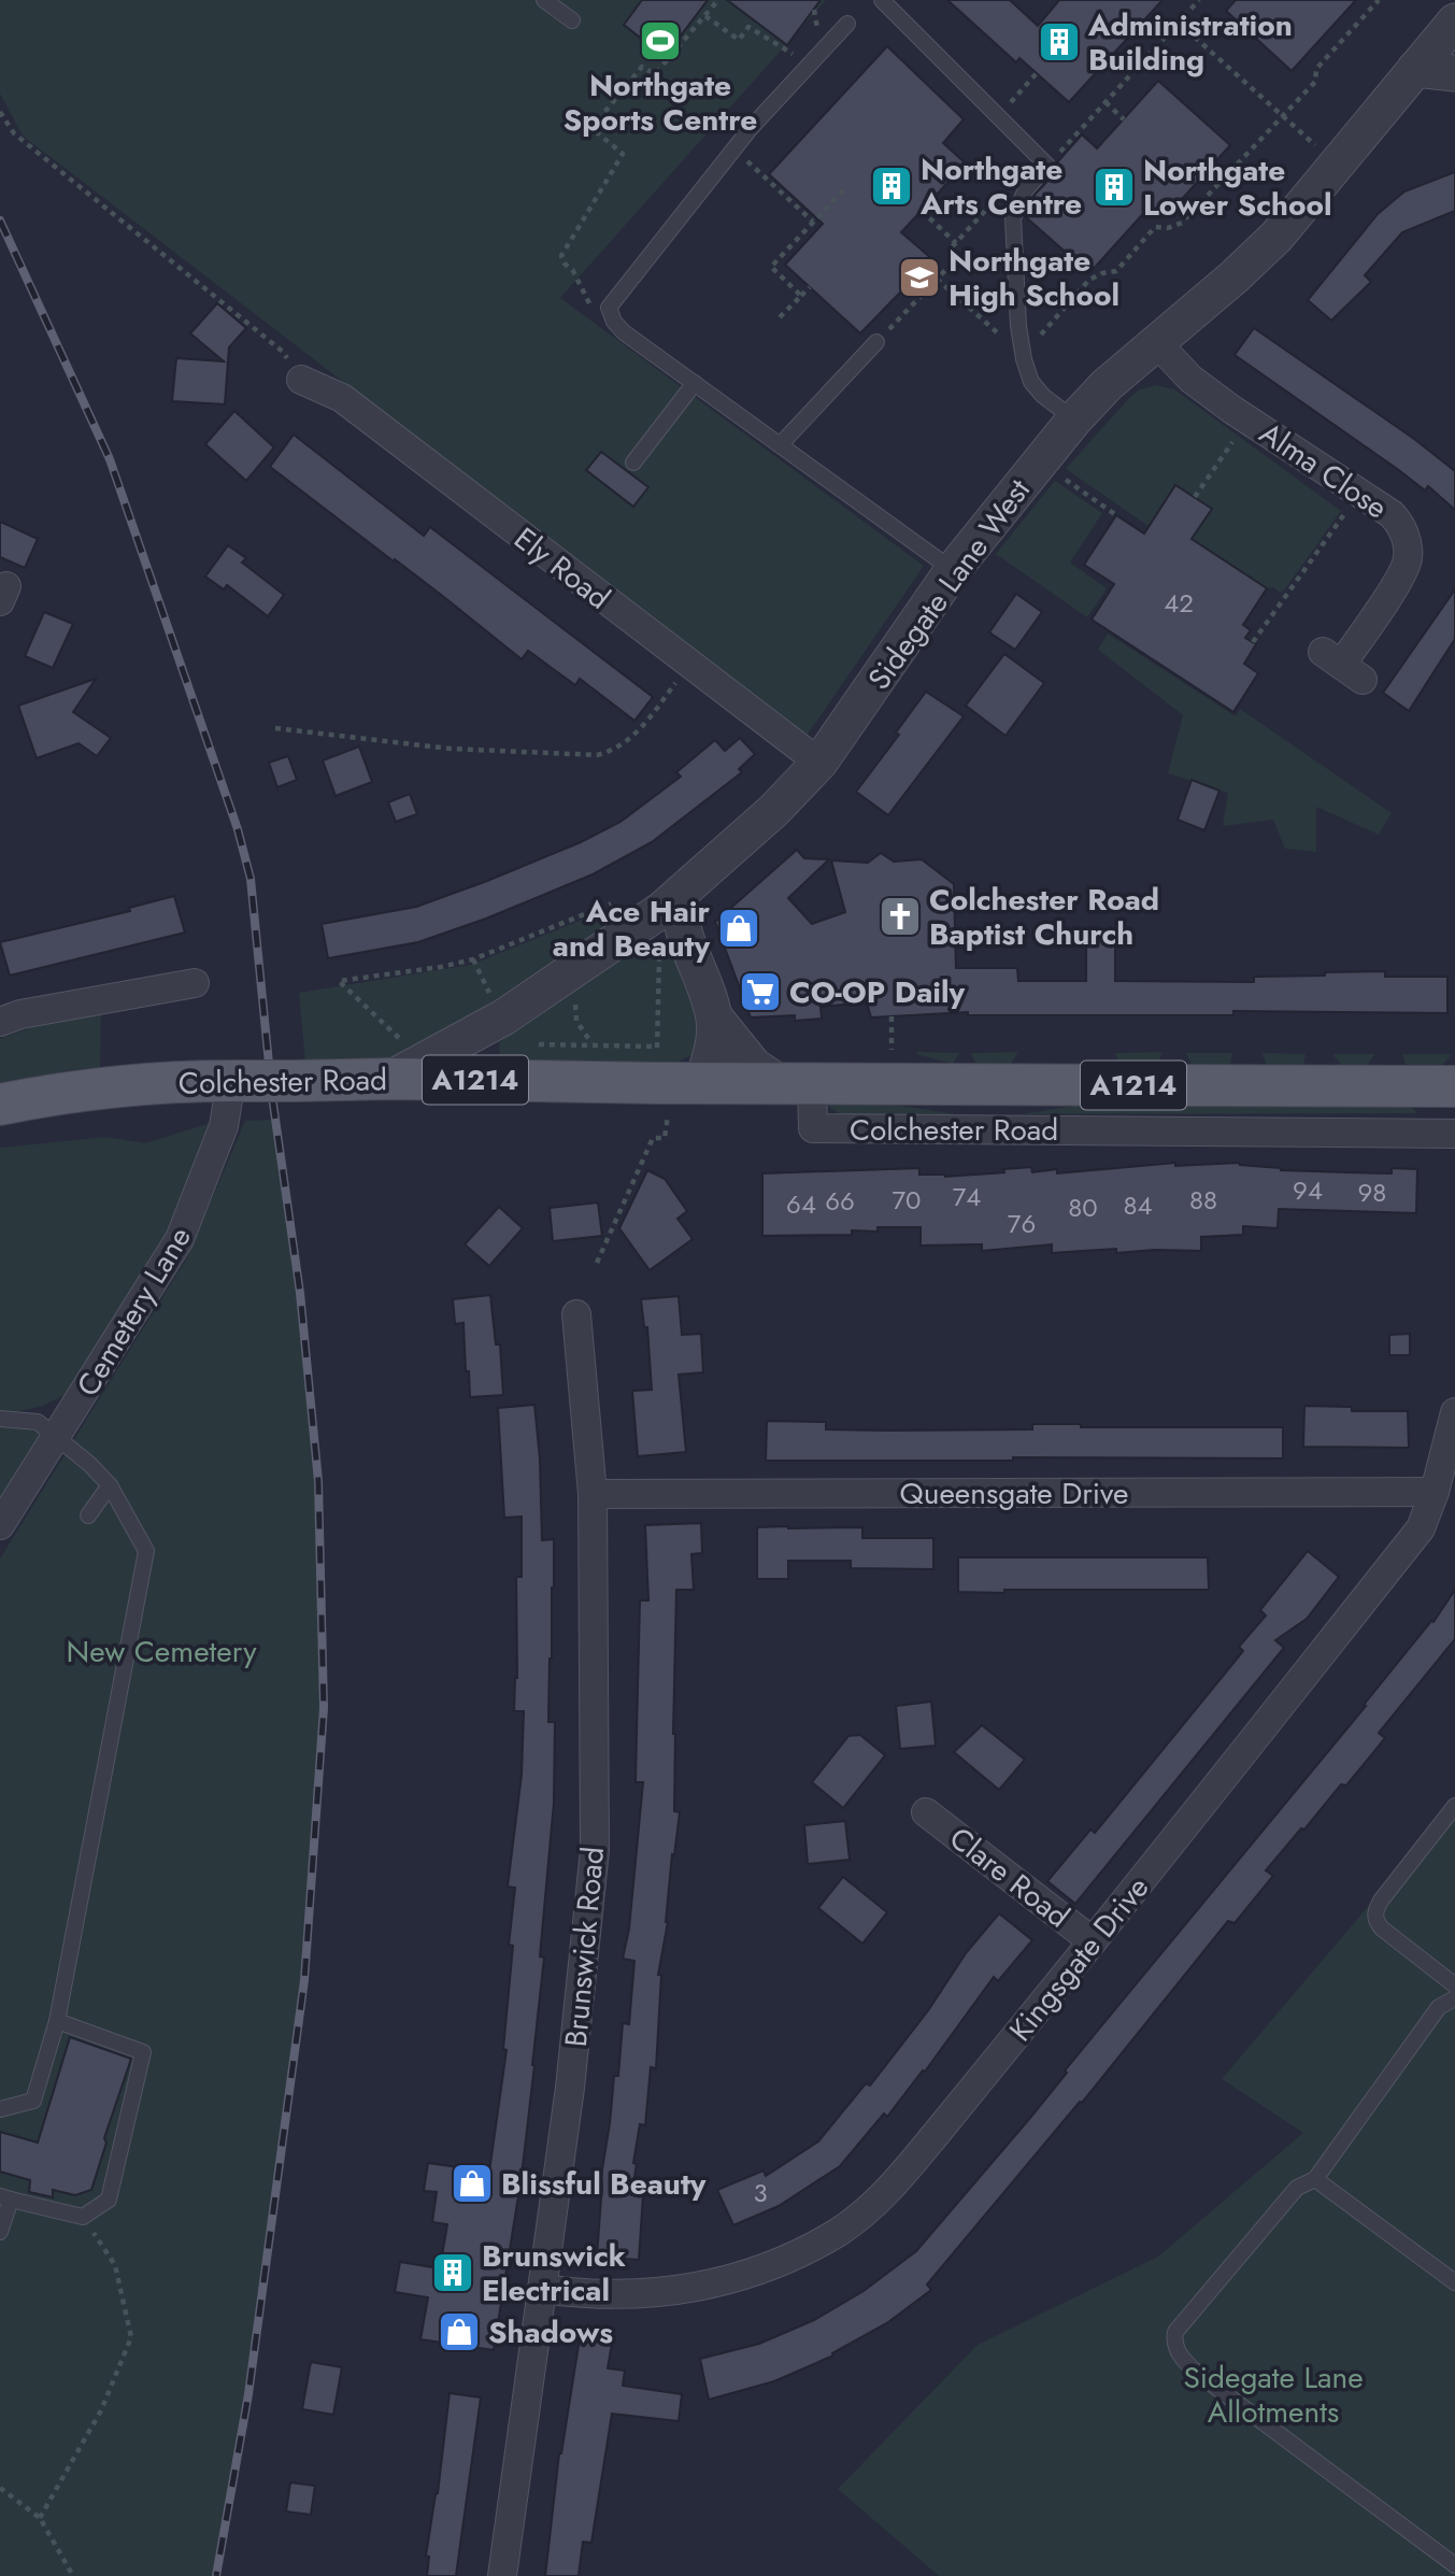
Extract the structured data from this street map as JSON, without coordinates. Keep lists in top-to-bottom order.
{
  "streets": {
    "main road": ["A1214", "Colchester Road"],
    "street": [
      "Alma Close",
      "Ely Road",
      "Sidegate Lane West",
      "Cemetery Lane",
      "Queensgate Drive",
      "Clare Road",
      "Brunswick Road",
      "Kingsgate Drive"
    ]
  },
  "crossings": [
    ["Alma Close", "Sidegate Lane West"],
    ["Ely Road", "Sidegate Lane West"],
    ["Sidegate Lane West", "Colchester Road"],
    ["Colchester Road", "Cemetery Lane"],
    ["Queensgate Drive", "Brunswick Road"],
    ["Queensgate Drive", "Kingsgate Drive"],
    ["Clare Road", "Kingsgate Drive"],
    ["Brunswick Road", "Kingsgate Drive"]
  ],
  "parks": ["New Cemetery", "Sidegate Lane Allotments"],
  "places": {
    "sports": ["Northgate Sports Centre"],
    "building": [
      "Administration Building",
      "Northgate Arts Centre",
      "Northgate Lower School",
      "Brunswick Electrical"
    ],
    "school or university": ["Northgate High School"],
    "church": ["Colchester Road Baptist Church"],
    "shop": ["Ace Hair and Beauty", "Blissful Beauty", "Shadows"],
    "supermarket": ["CO-OP Daily"]
  },
  "house_numbers": [
    "42",
    "94",
    "98",
    "74",
    "70",
    "88",
    "66",
    "64",
    "84",
    "80",
    "76",
    "3"
  ]
}
